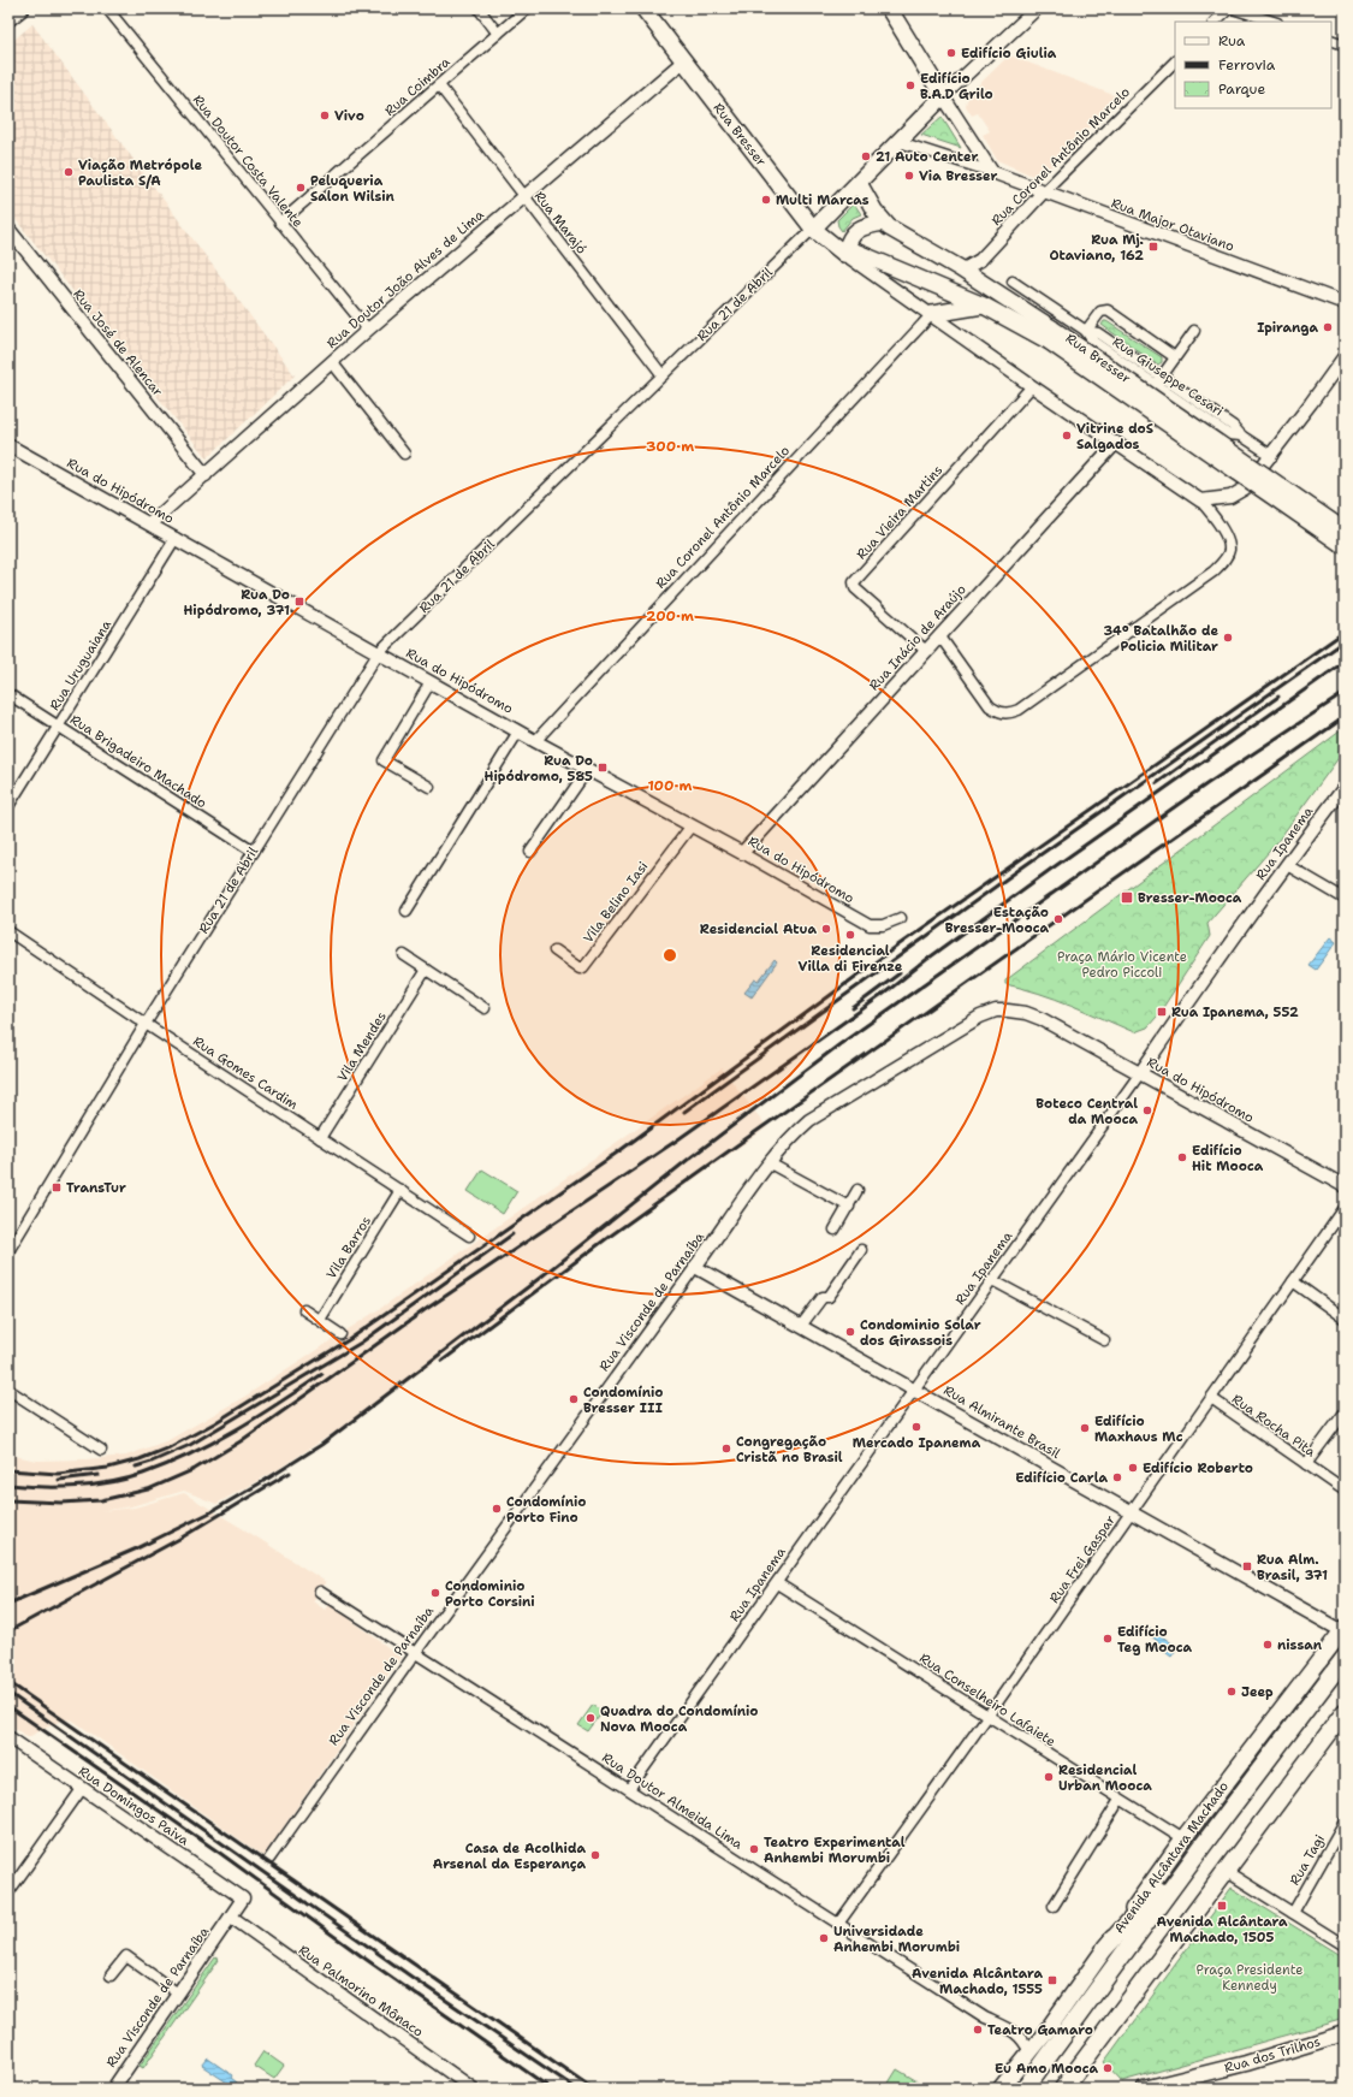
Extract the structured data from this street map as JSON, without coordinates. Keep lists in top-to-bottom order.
{
  "streets": {
    "highway": ["Avenida Alcântara Machado"],
    "main road": ["Rua Bresser", "Rua 21 de Abril", "Rua dos Trilhos"],
    "street": [
      "Rua Coimbra",
      "Rua Coronel Antônio Marcelo",
      "Rua Doutor Costa Valente",
      "Rua Marajó",
      "Rua Major Otaviano",
      "Rua Doutor João Alves de Lima",
      "Rua José de Alencar",
      "Rua Giuseppe Cesari",
      "Rua do Hipódromo",
      "Rua Vieira Martins",
      "Rua Inácio de Araújo",
      "Rua Uruguaiana",
      "Rua Brigadeiro Machado",
      "Rua Ipanema",
      "Vila Belino Iasi",
      "Vila Mendes",
      "Rua Gomes Cardim",
      "Vila Barros",
      "Rua Visconde de Parnaíba",
      "Rua Almirante Brasil",
      "Rua Rocha Pita",
      "Rua Frei Gaspar",
      "Rua Conselheiro Lafaiete",
      "Rua Doutor Almeida Lima",
      "Rua Domingos Paiva",
      "Rua Tagi",
      "Rua Palmorino Mônaco"
    ]
  },
  "crossings": [
    ["Rua Coimbra", "Rua Doutor Costa Valente"],
    ["Rua Coimbra", "Rua Marajó"],
    ["Rua Bresser", "Rua Coronel Antônio Marcelo"],
    ["Rua Bresser", "Rua Doutor João Alves de Lima"],
    ["Rua Bresser", "Rua 21 de Abril"],
    ["Rua Bresser", "Rua Vieira Martins"],
    ["Rua Bresser", "Rua Inácio de Araújo"],
    ["Rua Coronel Antônio Marcelo", "Rua Major Otaviano"],
    ["Rua Coronel Antônio Marcelo", "Rua do Hipódromo"],
    ["Rua Doutor Costa Valente", "Rua Doutor João Alves de Lima"],
    ["Rua Marajó", "Rua Doutor João Alves de Lima"],
    ["Rua Marajó", "Rua 21 de Abril"],
    ["Rua Major Otaviano", "Rua 21 de Abril"],
    ["Rua Doutor João Alves de Lima", "Rua José de Alencar"],
    ["Rua Doutor João Alves de Lima", "Rua do Hipódromo"],
    ["Rua 21 de Abril", "Rua do Hipódromo"],
    ["Rua 21 de Abril", "Rua Brigadeiro Machado"],
    ["Rua 21 de Abril", "Rua Gomes Cardim"],
    ["Rua do Hipódromo", "Rua Inácio de Araújo"],
    ["Rua do Hipódromo", "Rua Uruguaiana"],
    ["Rua do Hipódromo", "Rua Ipanema"],
    ["Rua do Hipódromo", "Vila Belino Iasi"],
    ["Rua do Hipódromo", "Rua Visconde de Parnaíba"],
    ["Rua Vieira Martins", "Rua Inácio de Araújo"],
    ["Rua Uruguaiana", "Rua Brigadeiro Machado"],
    ["Rua Ipanema", "Rua Almirante Brasil"],
    ["Rua Ipanema", "Rua Conselheiro Lafaiete"],
    ["Rua Ipanema", "Rua Doutor Almeida Lima"],
    ["Vila Mendes", "Rua Gomes Cardim"],
    ["Rua Gomes Cardim", "Vila Barros"],
    ["Rua Visconde de Parnaíba", "Rua Almirante Brasil"],
    ["Rua Visconde de Parnaíba", "Rua Doutor Almeida Lima"],
    ["Rua Visconde de Parnaíba", "Rua Domingos Paiva"],
    ["Rua Visconde de Parnaíba", "Rua Palmorino Mônaco"],
    ["Rua Almirante Brasil", "Rua Frei Gaspar"],
    ["Rua Almirante Brasil", "Avenida Alcântara Machado"],
    ["Rua Rocha Pita", "Rua Frei Gaspar"],
    ["Rua Frei Gaspar", "Rua Conselheiro Lafaiete"],
    ["Rua Frei Gaspar", "Rua Doutor Almeida Lima"],
    ["Rua Conselheiro Lafaiete", "Avenida Alcântara Machado"],
    ["Rua Doutor Almeida Lima", "Avenida Alcântara Machado"]
  ],
  "parks": ["Praça Mário Vicente Pedro Piccoli", "Praça Presidente Kennedy"],
  "places": {
    "other": [
      "Edifício Giulia",
      "Edifício B.A.D Grilo",
      "Vivo",
      "21 Auto Center",
      "Viação Metrópole Paulista S/A",
      "Via Bresser",
      "Peluqueria Salon Wilsin",
      "Multi Marcas",
      "Ipiranga",
      "Vitrine doS Salgados",
      "34º Batalhão de Policia Militar",
      "Estação Bresser-Mooca",
      "Residencial Atua",
      "Residencial Villa di Firenze",
      "Boteco Central da Mooca",
      "Edifício Hit Mooca",
      "Condominio Solar dos Girassois",
      "Condomínio Bresser III",
      "Mercado Ipanema",
      "Edifício Maxhaus Mc",
      "Congregação Cristã no Brasil",
      "Edifício Roberto",
      "Edifício Carla",
      "Condomínio Porto Fino",
      "Condominio Porto Corsini",
      "Edifício Teg Mooca",
      "nissan",
      "Jeep",
      "Quadra do Condomínio Nova Mooca",
      "Residencial Urban Mooca",
      "Teatro Experimental Anhembi Morumbi",
      "Casa de Acolhida Arsenal da Esperança",
      "Universidade Anhembi Morumbi",
      "Teatro Gamaro",
      "Eu Amo Mooca"
    ],
    "transit": [
      "Rua Mj. Otaviano, 162",
      "Rua Do Hipódromo, 371",
      "Rua Do Hipódromo, 585",
      "Bresser-Mooca",
      "Rua Ipanema, 552",
      "TransTur",
      "Rua Alm. Brasil, 371",
      "Avenida Alcântara Machado, 1505",
      "Avenida Alcântara Machado, 1555"
    ]
  },
  "legend": ["Rua", "Ferrovia", "Parque"],
  "rings": ["300 m", "200 m", "100 m"]
}
